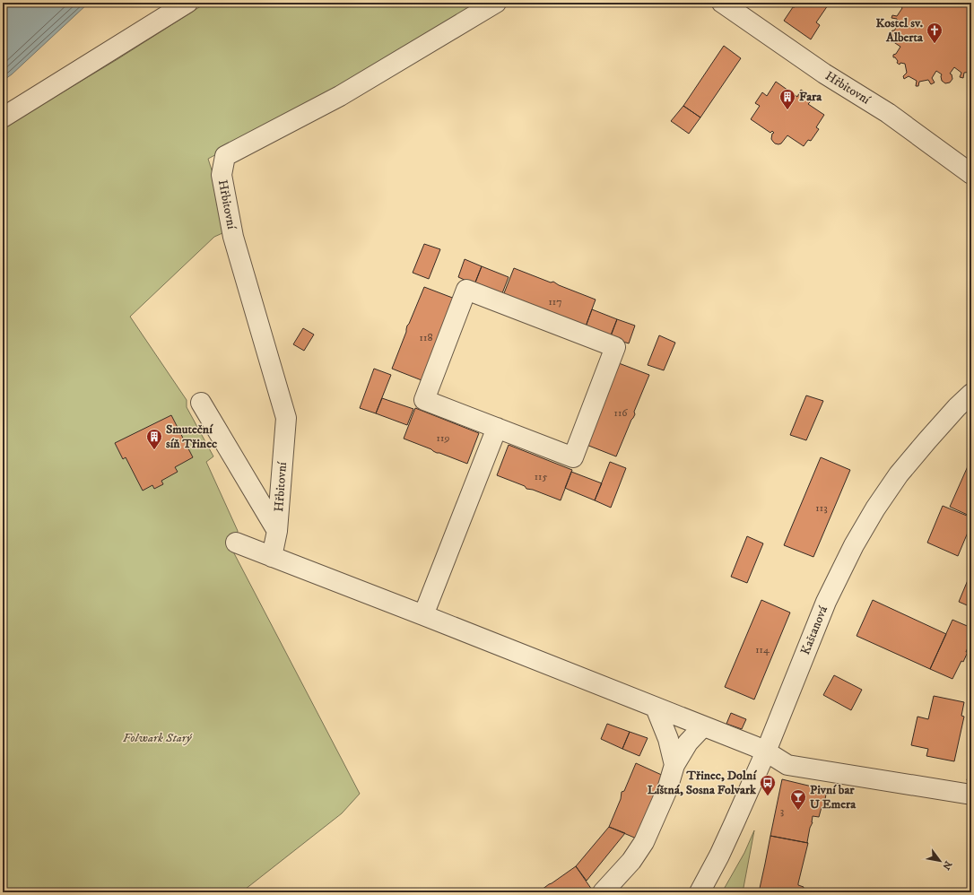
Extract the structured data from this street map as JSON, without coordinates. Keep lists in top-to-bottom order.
{
  "streets": {
    "street": ["Hřbitovní", "Kaštanová"]
  },
  "parks": ["Folwark Starý"],
  "places": {
    "church": ["Kostel sv. Alberta"],
    "building": ["Fara", "Smuteční síň Třinec"],
    "bus stop": ["Třinec, Dolní Líštná, Sosna Folvark"],
    "bar": ["Pivní bar U Emera"]
  },
  "house_numbers": [
    "117",
    "118",
    "116",
    "119",
    "115",
    "113",
    "114",
    "3"
  ],
  "north": "bottom right"
}
